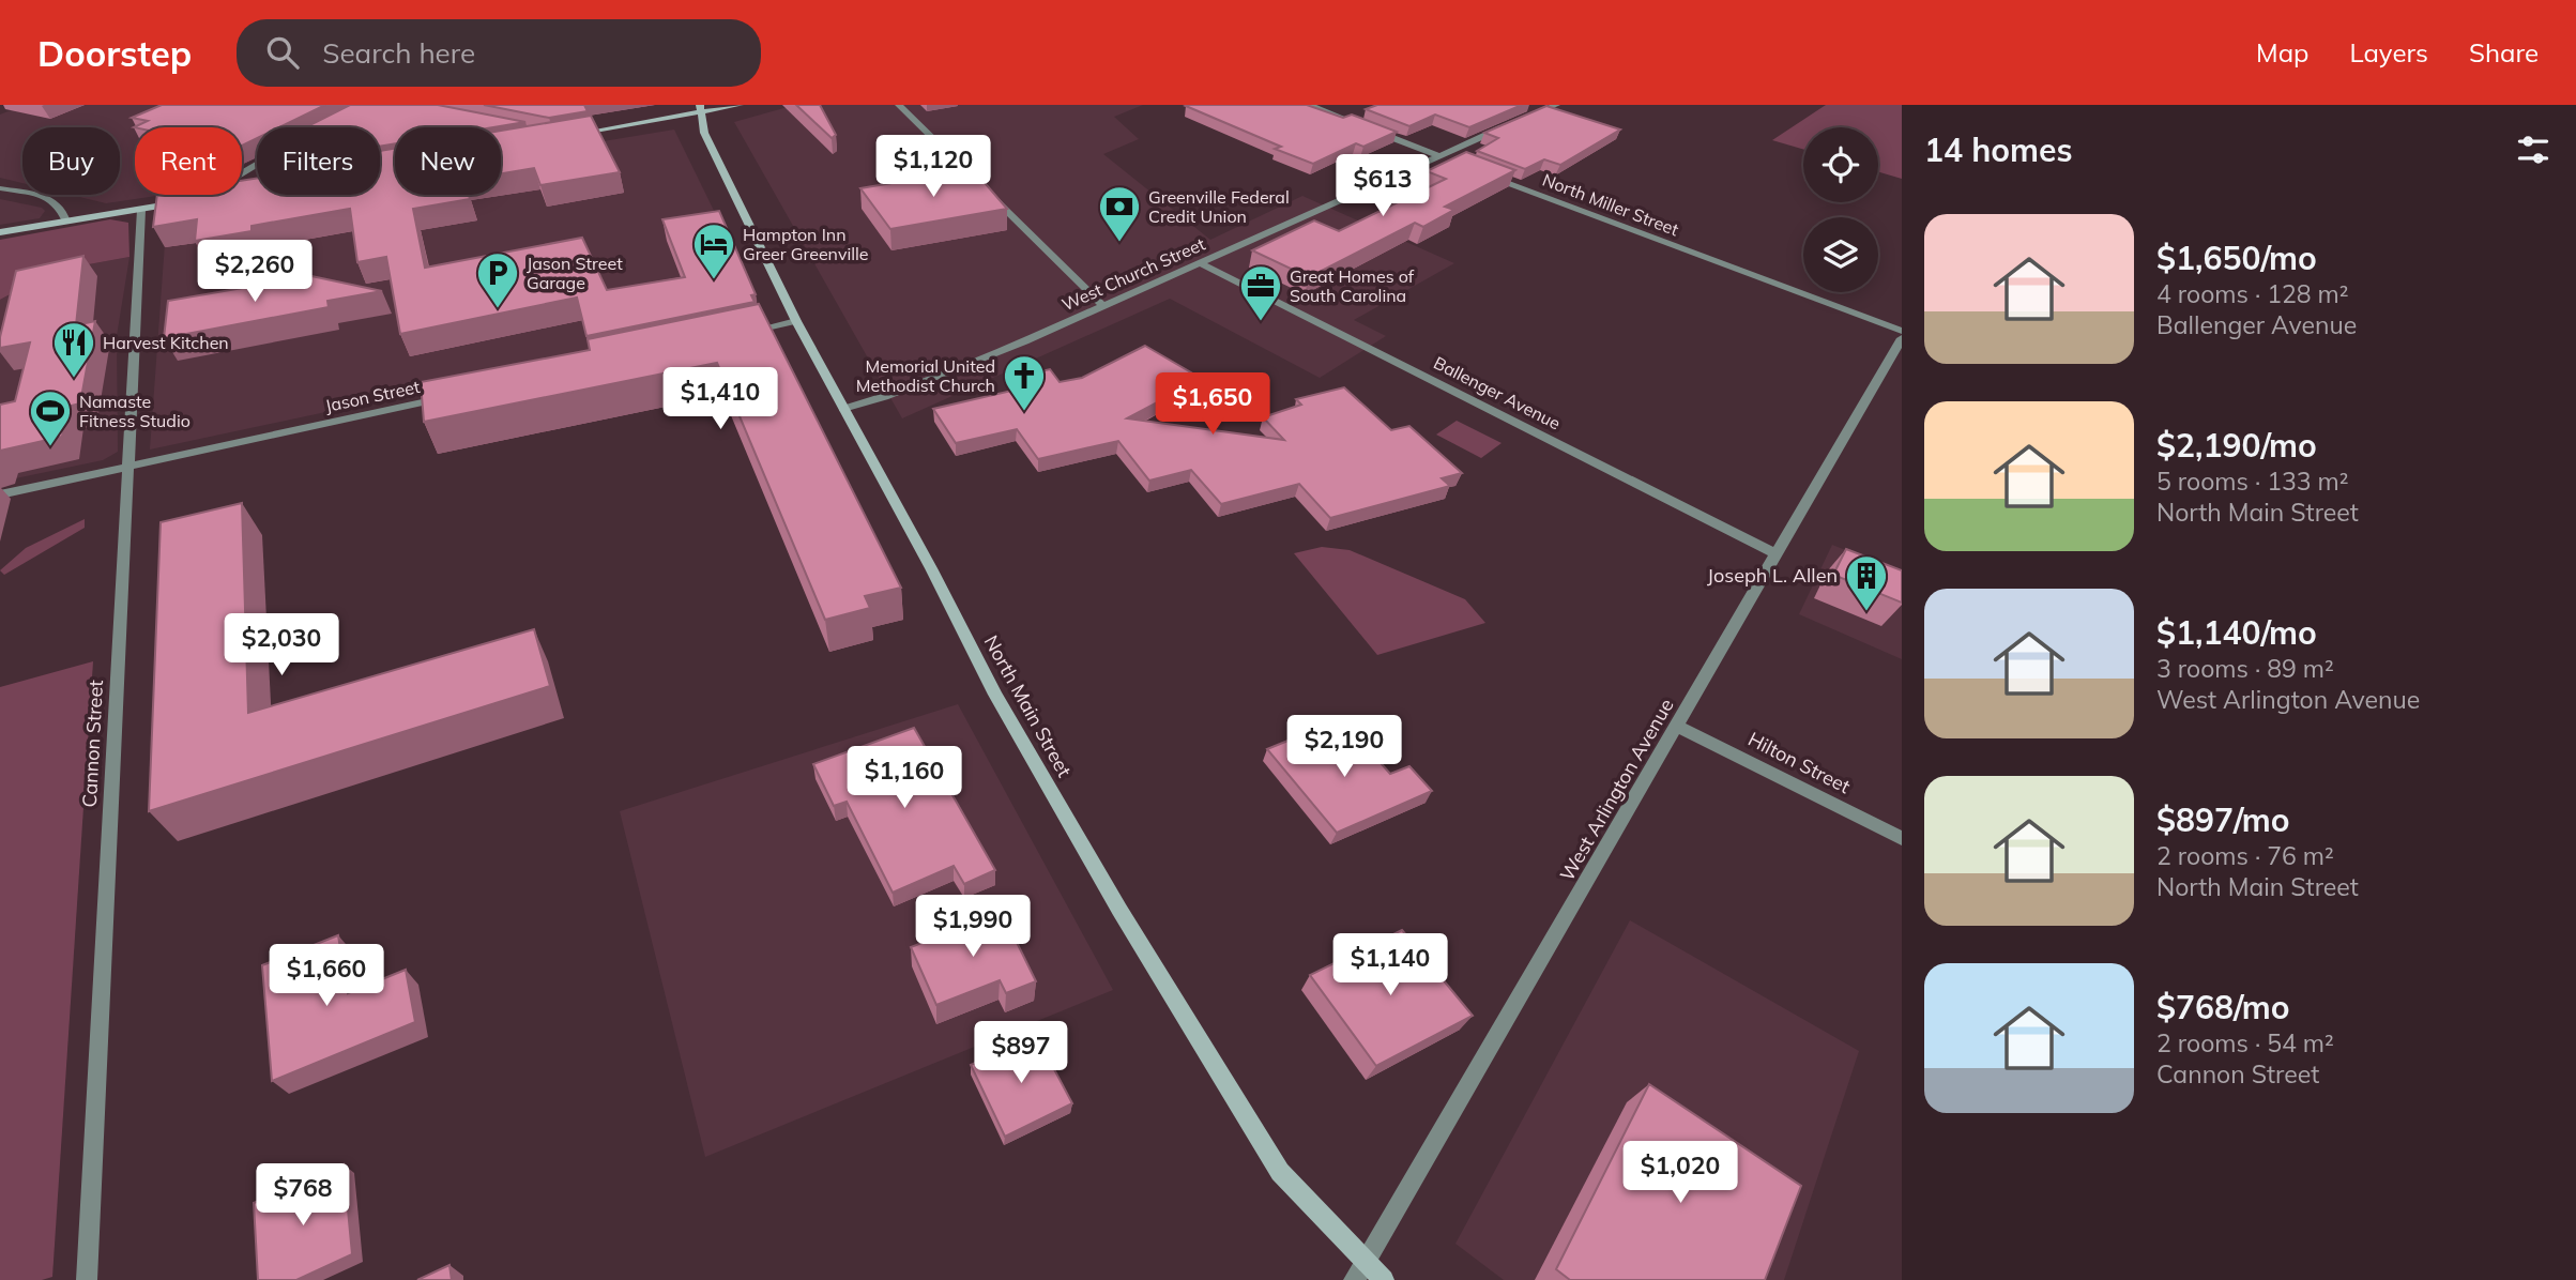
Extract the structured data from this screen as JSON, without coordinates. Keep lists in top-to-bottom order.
{
  "streets": {
    "main road": ["North Main Street"],
    "street": [
      "North Miller Street",
      "West Church Street",
      "Ballenger Avenue",
      "Jason Street",
      "Cannon Street",
      "Hilton Street",
      "West Arlington Avenue"
    ]
  },
  "crossings": [
    ["West Church Street", "Ballenger Avenue"],
    ["West Church Street", "North Main Street"],
    ["Ballenger Avenue", "West Arlington Avenue"],
    ["Jason Street", "Cannon Street"],
    ["North Main Street", "West Arlington Avenue"],
    ["Hilton Street", "West Arlington Avenue"]
  ],
  "places": {
    "bank": ["Greenville Federal Credit Union"],
    "hotel": ["Hampton Inn Greer Greenville"],
    "parking": ["Jason Street Garage"],
    "office": ["Great Homes of South Carolina"],
    "restaurant": ["Harvest Kitchen"],
    "church": ["Memorial United Methodist Church"],
    "sports": ["Namaste Fitness Studio"],
    "building": ["Joseph L. Allen"]
  },
  "page": {
    "header": "Doorstep",
    "search": "Search here",
    "nav": ["Map", "Layers", "Share"],
    "heading": "14 homes",
    "chip": [
      "Buy",
      "Rent",
      "Filters",
      "New"
    ],
    "price": [
      "$1,120",
      "$613",
      "$2,260",
      "$1,410",
      "$1,650",
      "$2,030",
      "$2,190",
      "$1,160",
      "$1,990",
      "$1,140",
      "$1,660",
      "$897",
      "$1,020",
      "$768"
    ],
    "list": [
      {
        "name": "$1,650/mo",
        "note": "4 rooms · 128 m² · Ballenger Avenue"
      },
      {
        "name": "$2,190/mo",
        "note": "5 rooms · 133 m² · North Main Street"
      },
      {
        "name": "$1,140/mo",
        "note": "3 rooms · 89 m² · West Arlington Avenue"
      },
      {
        "name": "$897/mo",
        "note": "2 rooms · 76 m² · North Main Street"
      },
      {
        "name": "$768/mo",
        "note": "2 rooms · 54 m² · Cannon Street"
      }
    ]
  }
}
